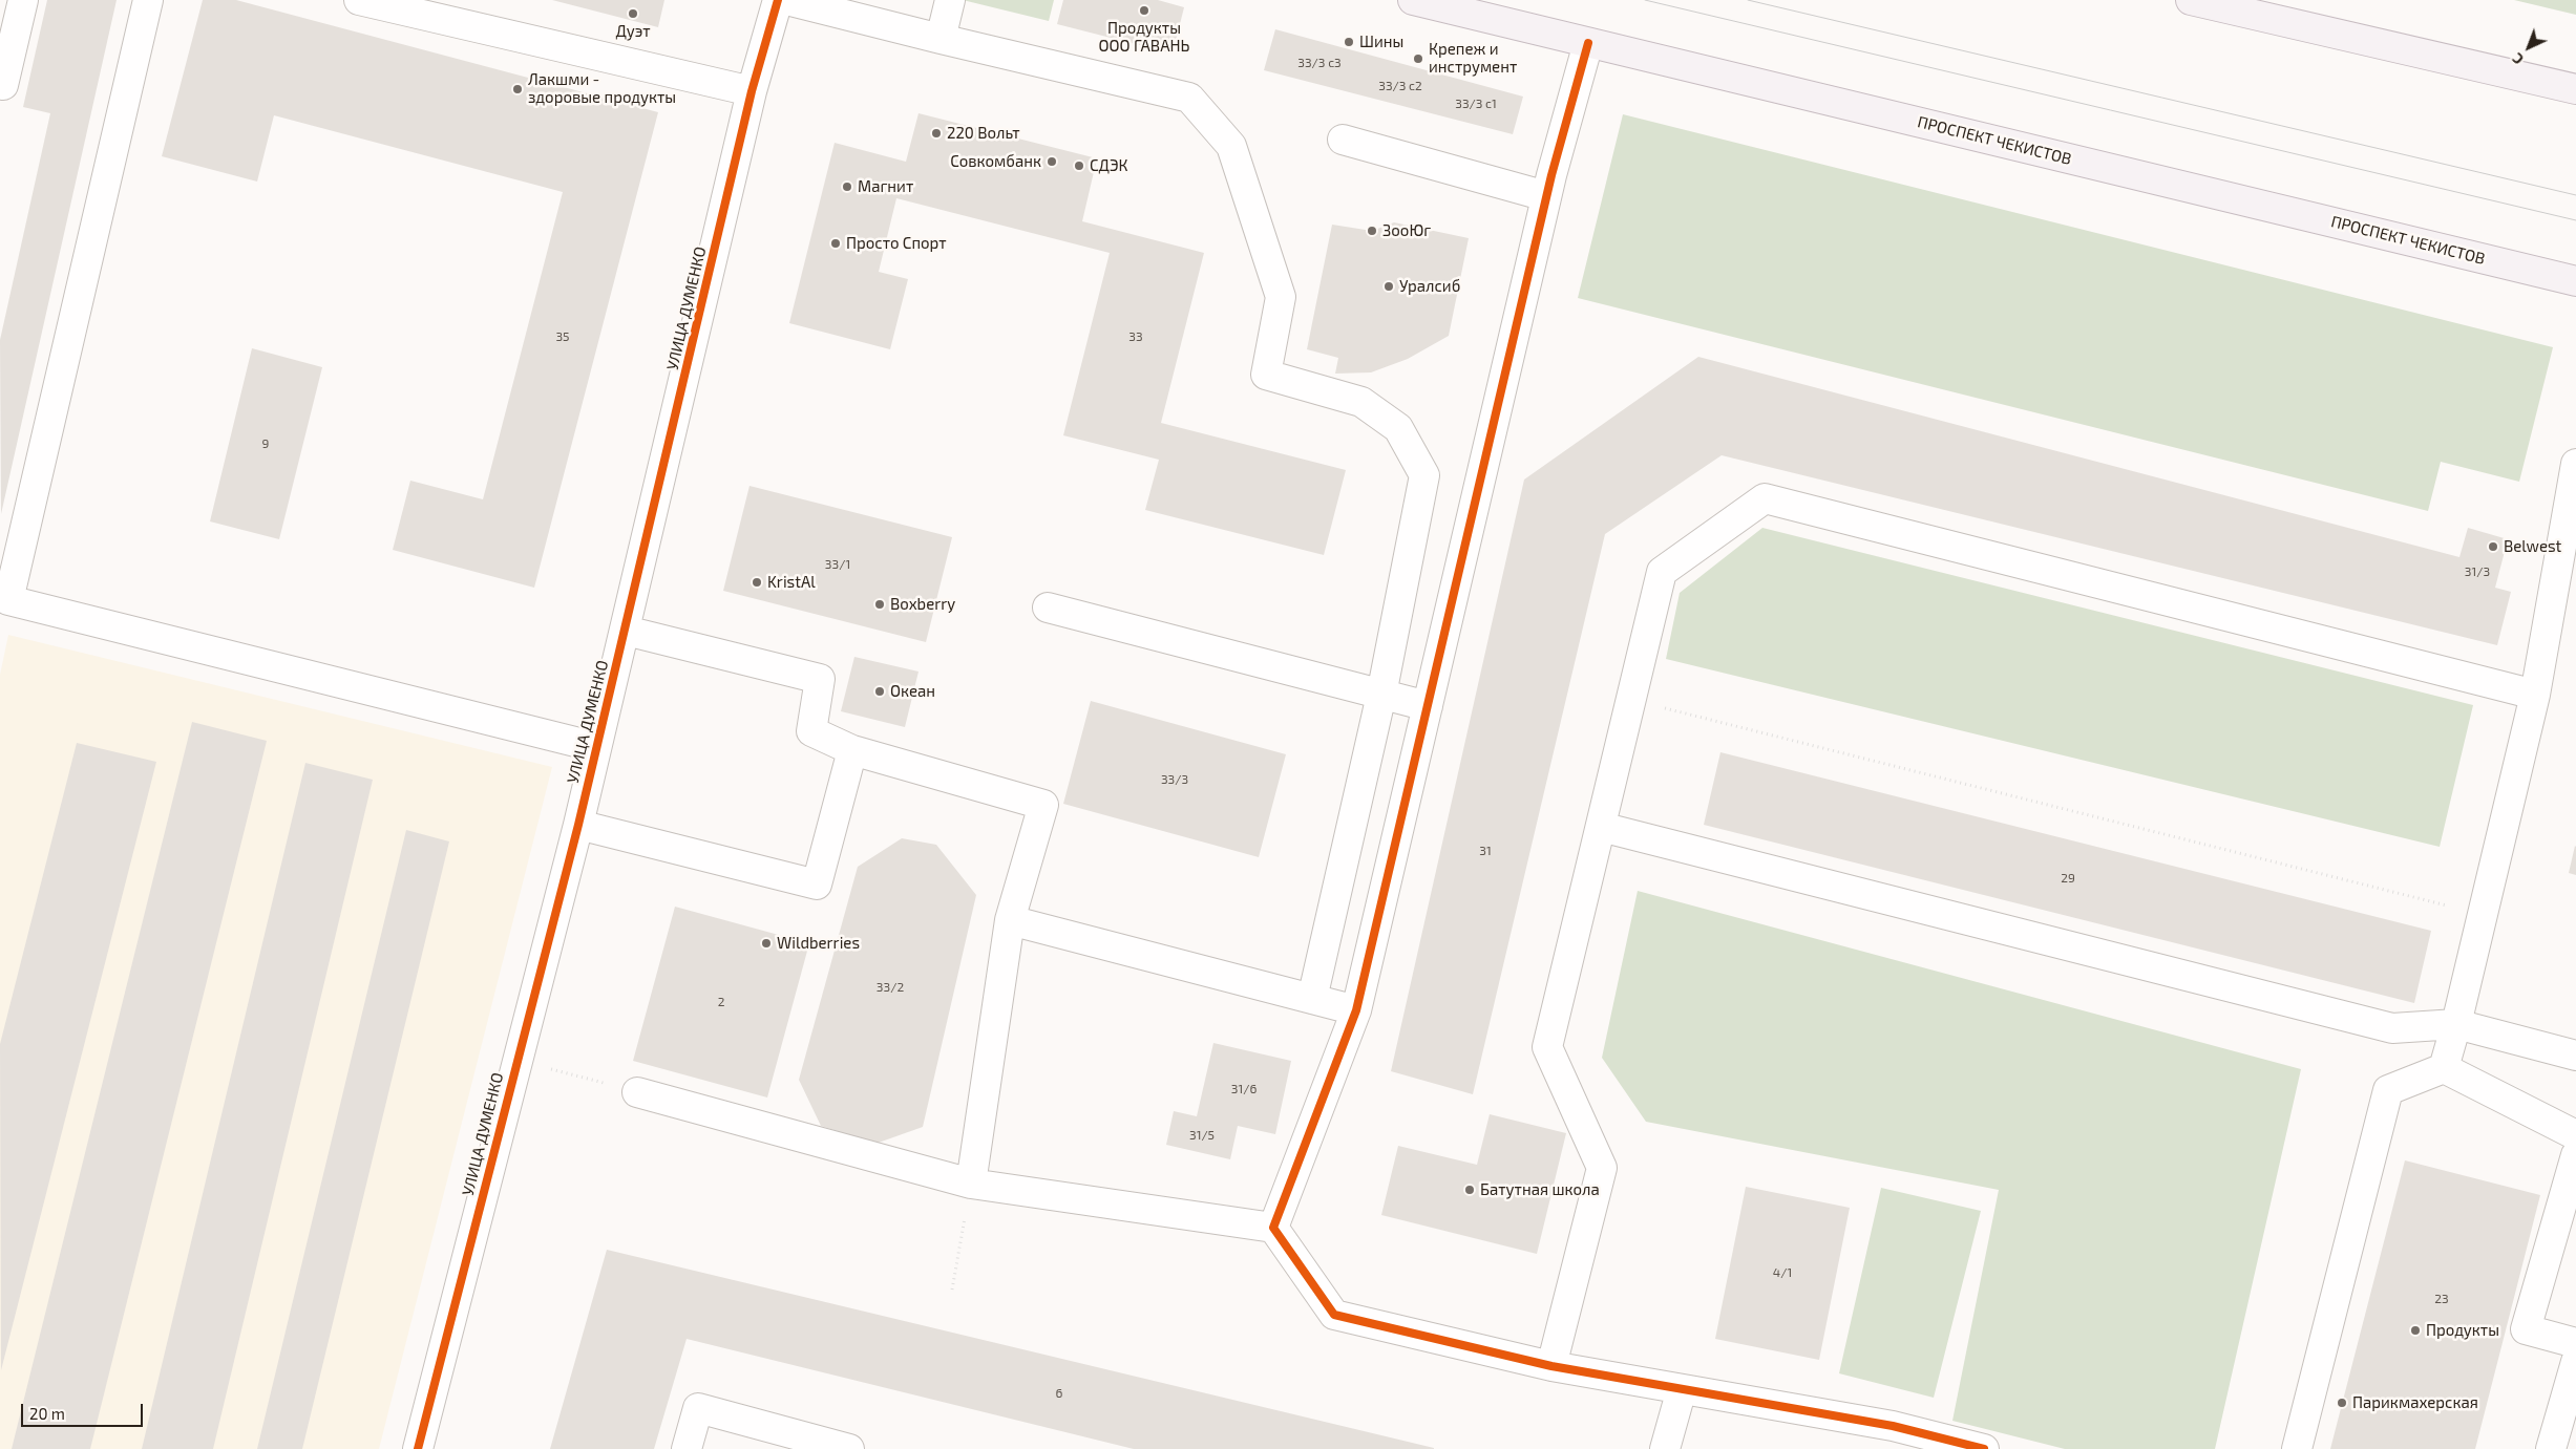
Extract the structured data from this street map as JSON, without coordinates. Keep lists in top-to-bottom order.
{
  "streets": {
    "main road": ["ПРОСПЕКТ ЧЕКИСТОВ"],
    "street": ["УЛИЦА ДУМЕНКО"]
  },
  "places": [
    "Продукты ООО ГАВАНЬ",
    "Дуэт",
    "Шины",
    "Крепеж и инструмент",
    "Лакшми - здоровые продукты",
    "220 Вольт",
    "Совкомбанк",
    "СДЭК",
    "Магнит",
    "ЗооЮг",
    "Просто Спорт",
    "Уралсиб",
    "Belwest",
    "KristAl",
    "Boxberry",
    "Океан",
    "Wildberries",
    "Батутная школа",
    "Продукты",
    "Парикмахерская"
  ],
  "house_numbers": [
    "33/3 с3",
    "33/3 с2",
    "33/3 с1",
    "35",
    "33",
    "9",
    "33/1",
    "31/3",
    "33/3",
    "31",
    "29",
    "33/2",
    "2",
    "31/6",
    "31/5",
    "4/1",
    "23",
    "6"
  ],
  "scale_bar": "20 m",
  "north": "bottom left"
}
